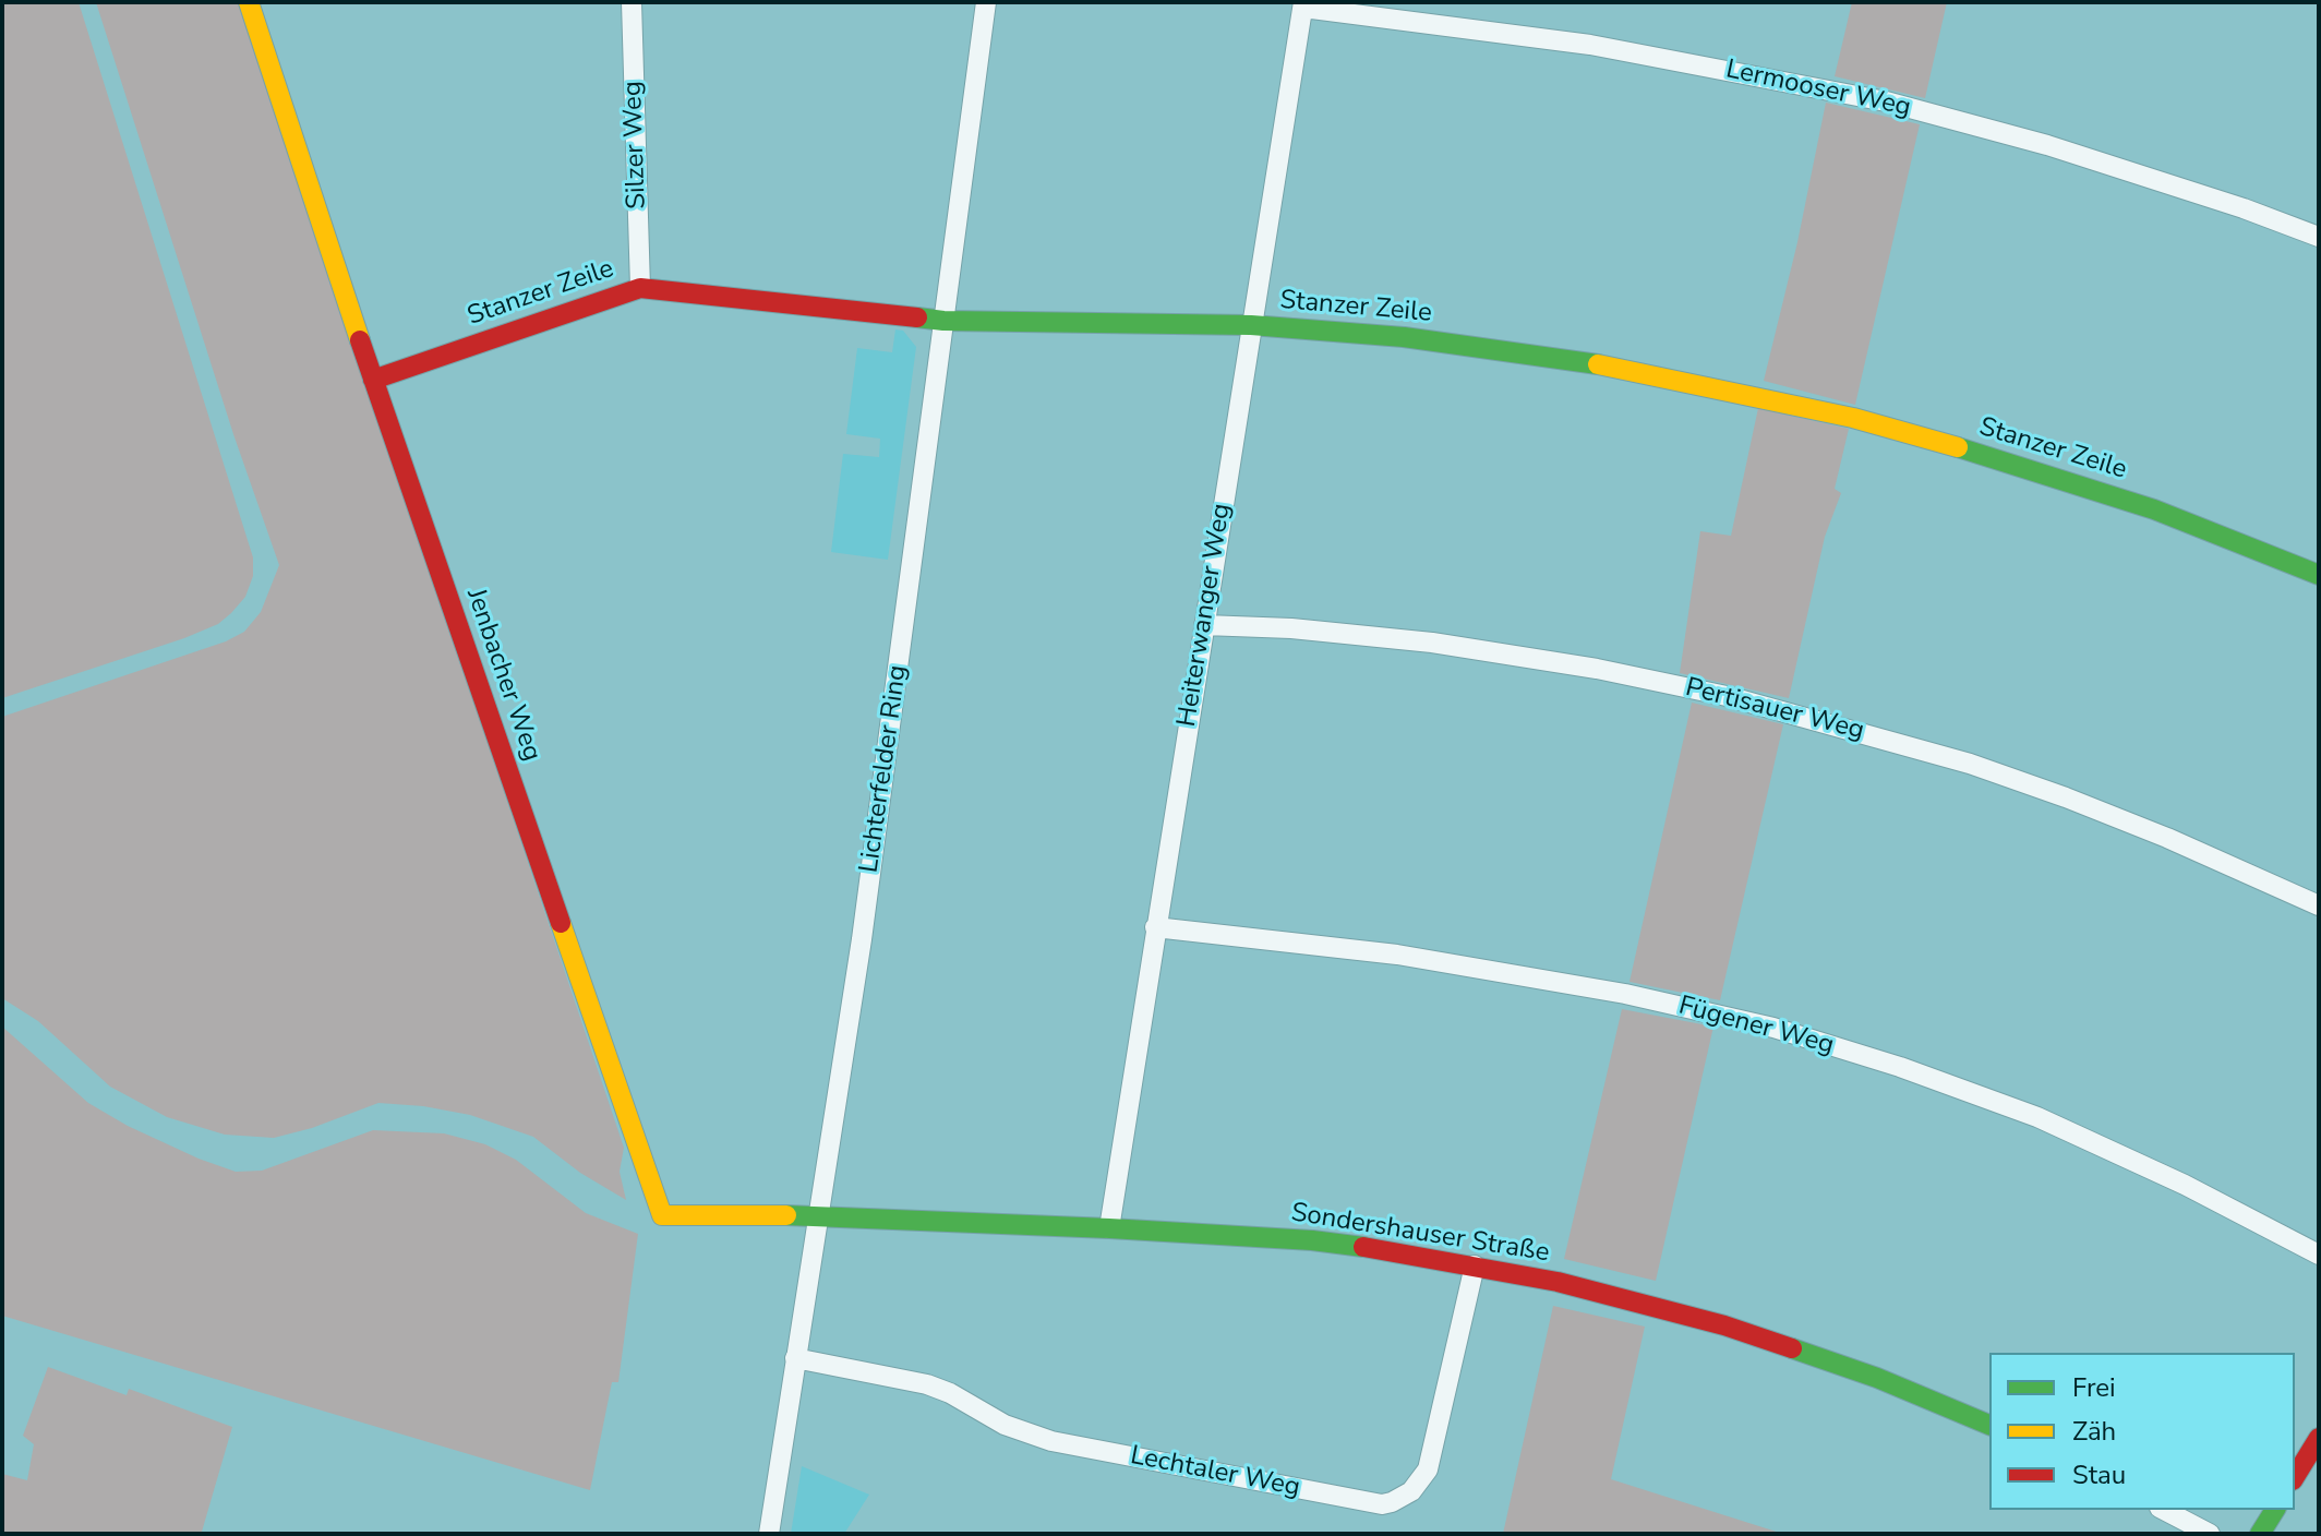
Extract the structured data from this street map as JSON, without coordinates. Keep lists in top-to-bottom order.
{
  "streets": {
    "street": [
      "Lermooser Weg",
      "Silzer Weg",
      "Stanzer Zeile",
      "Heiterwanger Weg",
      "Jenbacher Weg",
      "Pertisauer Weg",
      "Lichterfelder Ring",
      "Fügener Weg",
      "Sondershauser Straße",
      "Lechtaler Weg"
    ]
  },
  "crossings": [
    ["Lermooser Weg", "Heiterwanger Weg"],
    ["Silzer Weg", "Stanzer Zeile"],
    ["Stanzer Zeile", "Heiterwanger Weg"],
    ["Stanzer Zeile", "Jenbacher Weg"],
    ["Stanzer Zeile", "Lichterfelder Ring"],
    ["Heiterwanger Weg", "Pertisauer Weg"],
    ["Heiterwanger Weg", "Fügener Weg"],
    ["Heiterwanger Weg", "Sondershauser Straße"],
    ["Jenbacher Weg", "Lichterfelder Ring"],
    ["Jenbacher Weg", "Sondershauser Straße"],
    ["Lichterfelder Ring", "Sondershauser Straße"],
    ["Lichterfelder Ring", "Lechtaler Weg"],
    ["Sondershauser Straße", "Lechtaler Weg"]
  ],
  "legend": ["Frei", "Zäh", "Stau"]
}
